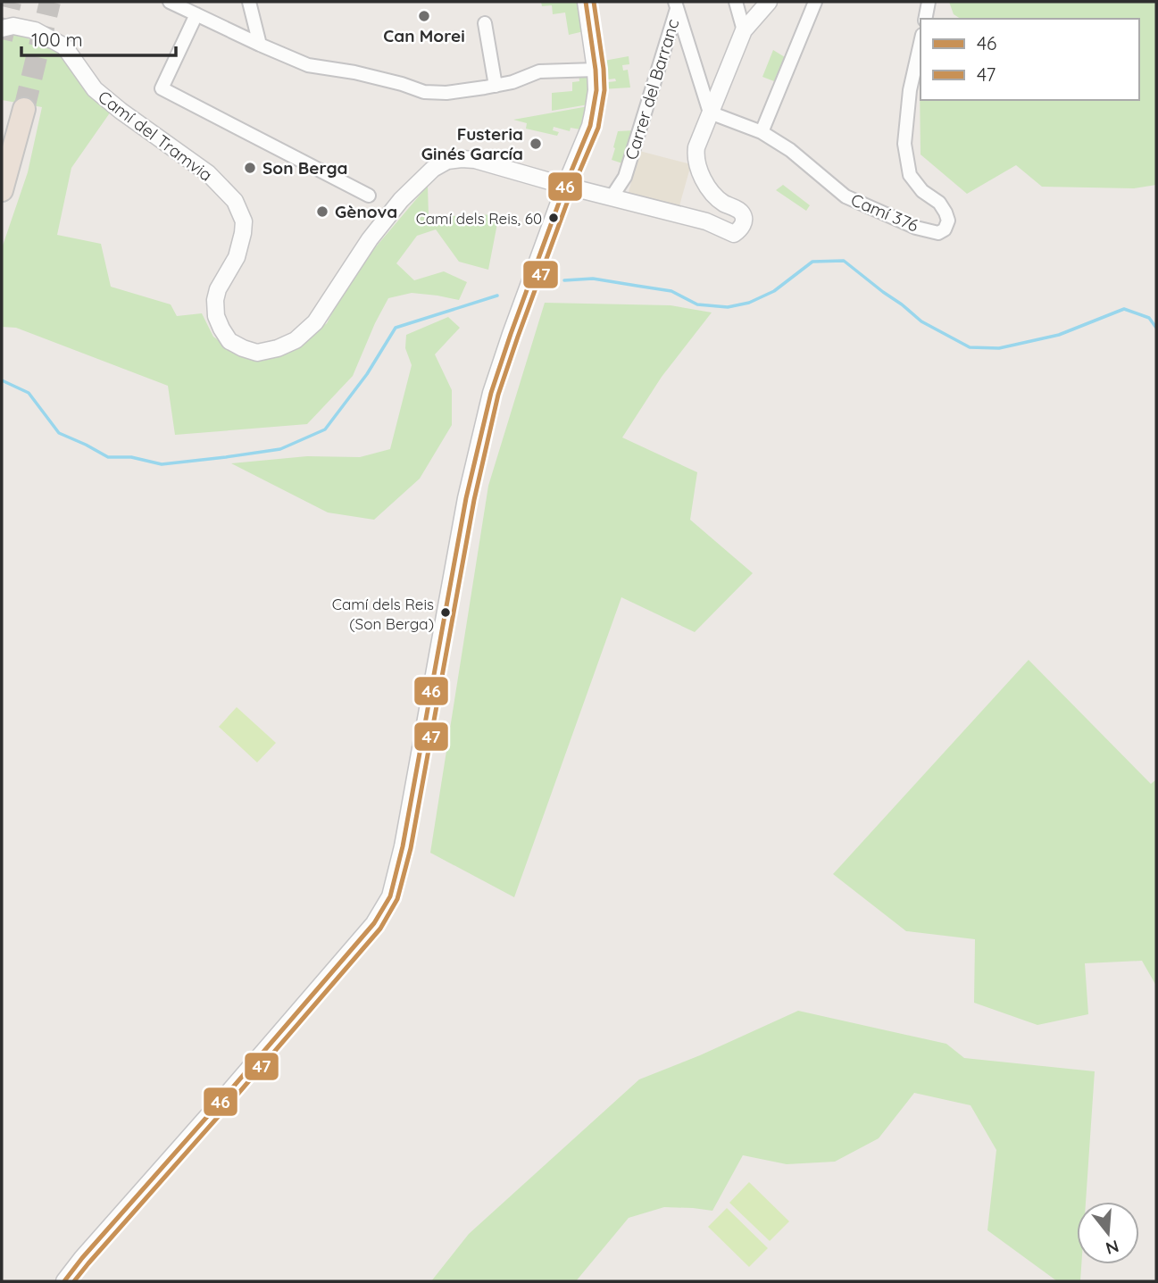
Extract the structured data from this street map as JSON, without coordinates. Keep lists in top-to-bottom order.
{
  "streets": {
    "street": ["Carrer del Barranc", "Camí del Tramvia", "Camí 376"]
  },
  "crossings": [
    ["Carrer del Barranc", "Camí del Tramvia"],
    ["Camí del Tramvia", "Camí 376"]
  ],
  "places": [
    "Can Morei",
    "Fusteria Ginés García",
    "Son Berga",
    "Gènova",
    "Camí dels Reis, 60",
    "Camí dels Reis (Son Berga)"
  ],
  "lines": ["transit line 46", "transit line 47"],
  "legend": ["46", "47"],
  "scale_bar": "100 m",
  "north": "bottom"
}
